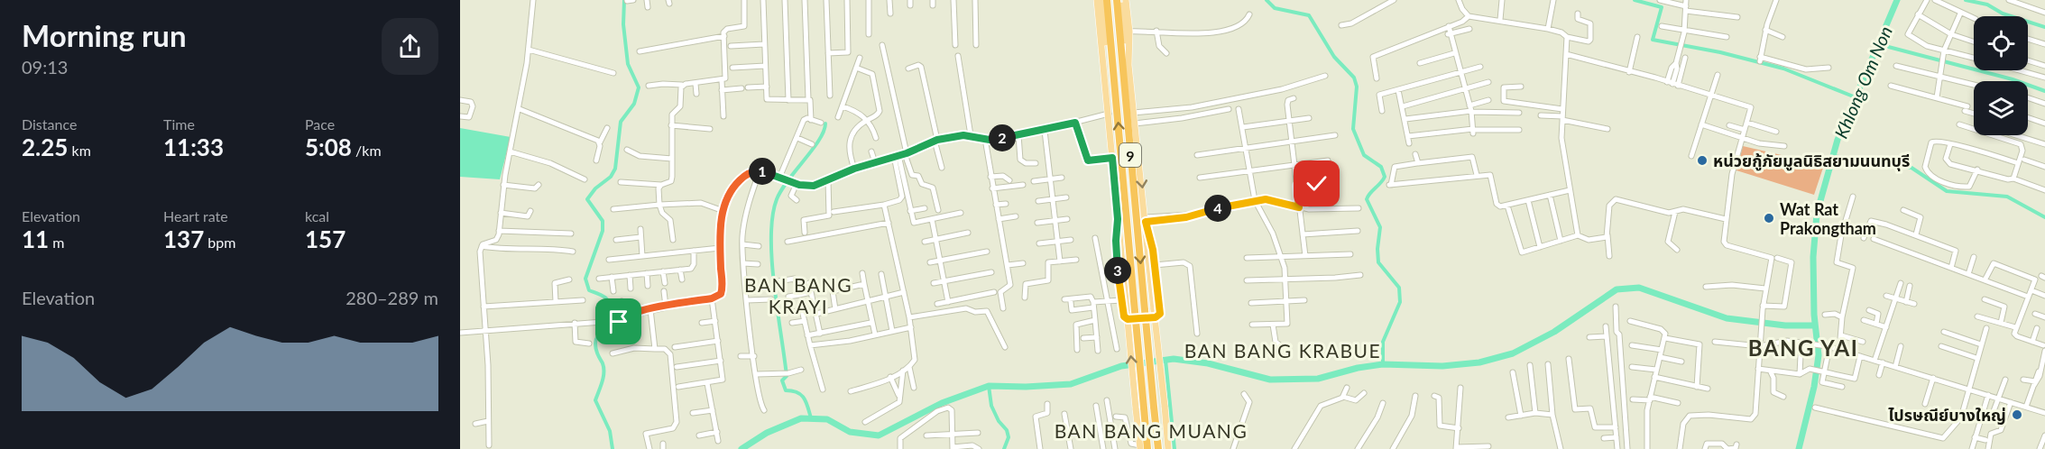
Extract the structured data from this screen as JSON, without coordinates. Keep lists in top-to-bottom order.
{
  "streets": {
    "highway": ["9"]
  },
  "districts": [
    "BAN BANG KRAYI",
    "BANG YAI",
    "BAN BANG KRABUE",
    "BAN BANG MUANG"
  ],
  "water": ["Khlong Om Non"],
  "places": ["หน่วยกู้ภัยมูลนิธิสยามนนทบุรี", "Wat Rat Prakongtham", "ไปรษณีย์บางใหญ่"],
  "page": {
    "heading": ["Morning run", "09:13"],
    "stats": [
      ["Distance", "2.25 km"],
      ["Time", "11:33"],
      ["Pace", "5:08 /km"],
      ["Elevation", "11 m"],
      ["Heart rate", "137 bpm"],
      ["kcal", "157"]
    ],
    "pins": [
      "2",
      "1",
      "4",
      "3"
    ],
    "chart": ["Elevation", "280–289 m"]
  }
}
